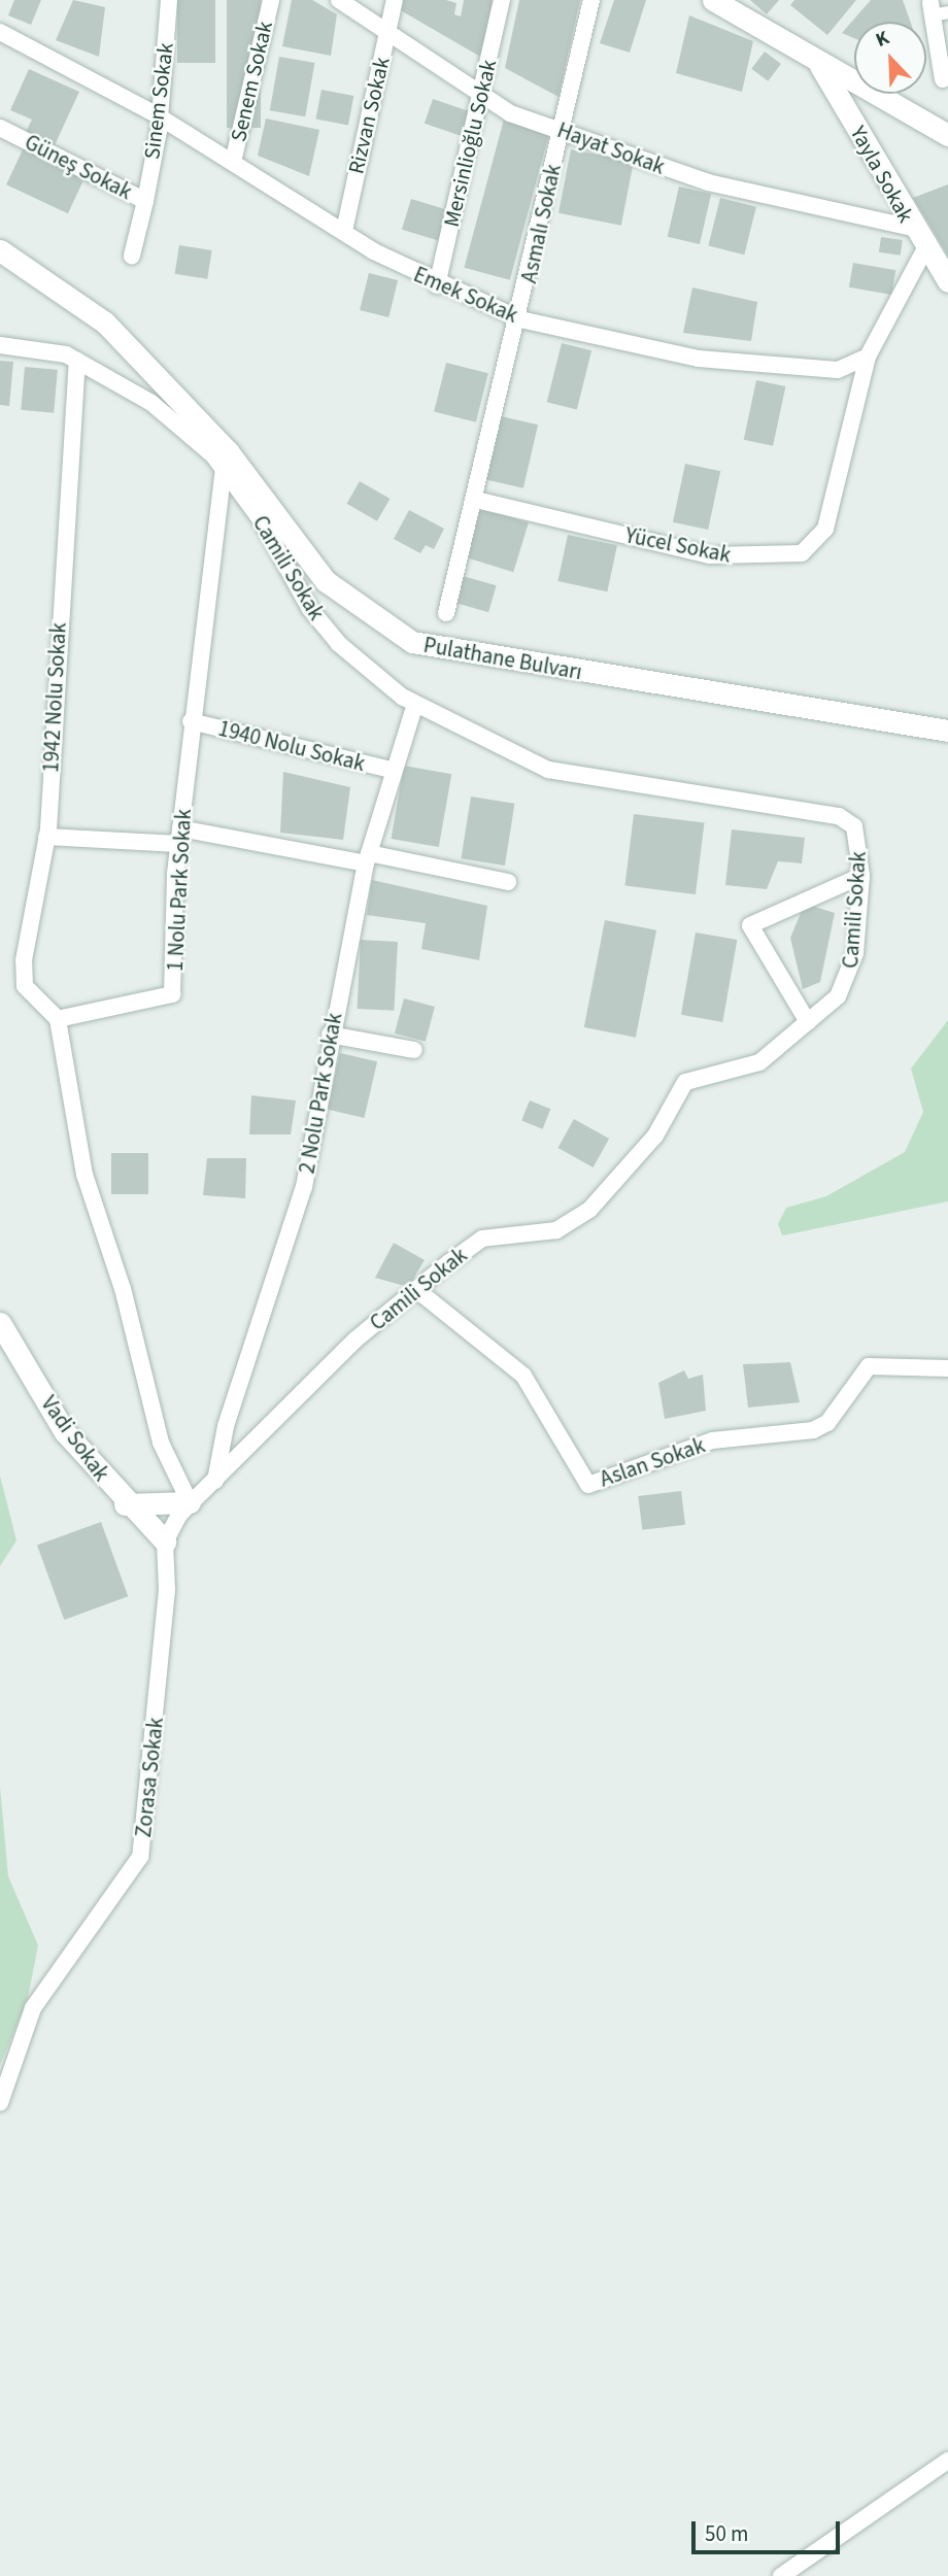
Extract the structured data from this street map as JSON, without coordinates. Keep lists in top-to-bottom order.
{
  "streets": {
    "street": [
      "Senem Sokak",
      "Sinem Sokak",
      "Rizvan Sokak",
      "Mersinlioğlu Sokak",
      "Hayat Sokak",
      "Güneş Sokak",
      "Yayla Sokak",
      "Asmalı Sokak",
      "Emek Sokak",
      "Yücel Sokak",
      "Camili Sokak",
      "Pulathane Bulvarı",
      "1942 Nolu Sokak",
      "1940 Nolu Sokak",
      "1 Nolu Park Sokak",
      "2 Nolu Park Sokak",
      "Vadi Sokak",
      "Aslan Sokak",
      "Zorasa Sokak"
    ]
  },
  "crossings": [
    ["Senem Sokak", "Emek Sokak"],
    ["Sinem Sokak", "Güneş Sokak"],
    ["Sinem Sokak", "Emek Sokak"],
    ["Rizvan Sokak", "Hayat Sokak"],
    ["Rizvan Sokak", "Emek Sokak"],
    ["Mersinlioğlu Sokak", "Hayat Sokak"],
    ["Mersinlioğlu Sokak", "Emek Sokak"],
    ["Hayat Sokak", "Yayla Sokak"],
    ["Hayat Sokak", "Asmalı Sokak"],
    ["Asmalı Sokak", "Emek Sokak"],
    ["Asmalı Sokak", "Yücel Sokak"],
    ["Emek Sokak", "Yücel Sokak"],
    ["Camili Sokak", "1942 Nolu Sokak"],
    ["Camili Sokak", "1 Nolu Park Sokak"],
    ["Camili Sokak", "2 Nolu Park Sokak"],
    ["Camili Sokak", "Vadi Sokak"],
    ["Camili Sokak", "Aslan Sokak"],
    ["Camili Sokak", "Zorasa Sokak"],
    ["1942 Nolu Sokak", "1 Nolu Park Sokak"],
    ["1940 Nolu Sokak", "1 Nolu Park Sokak"],
    ["1940 Nolu Sokak", "2 Nolu Park Sokak"],
    ["Vadi Sokak", "Zorasa Sokak"]
  ],
  "scale_bar": "50 m",
  "north": "top left"
}
